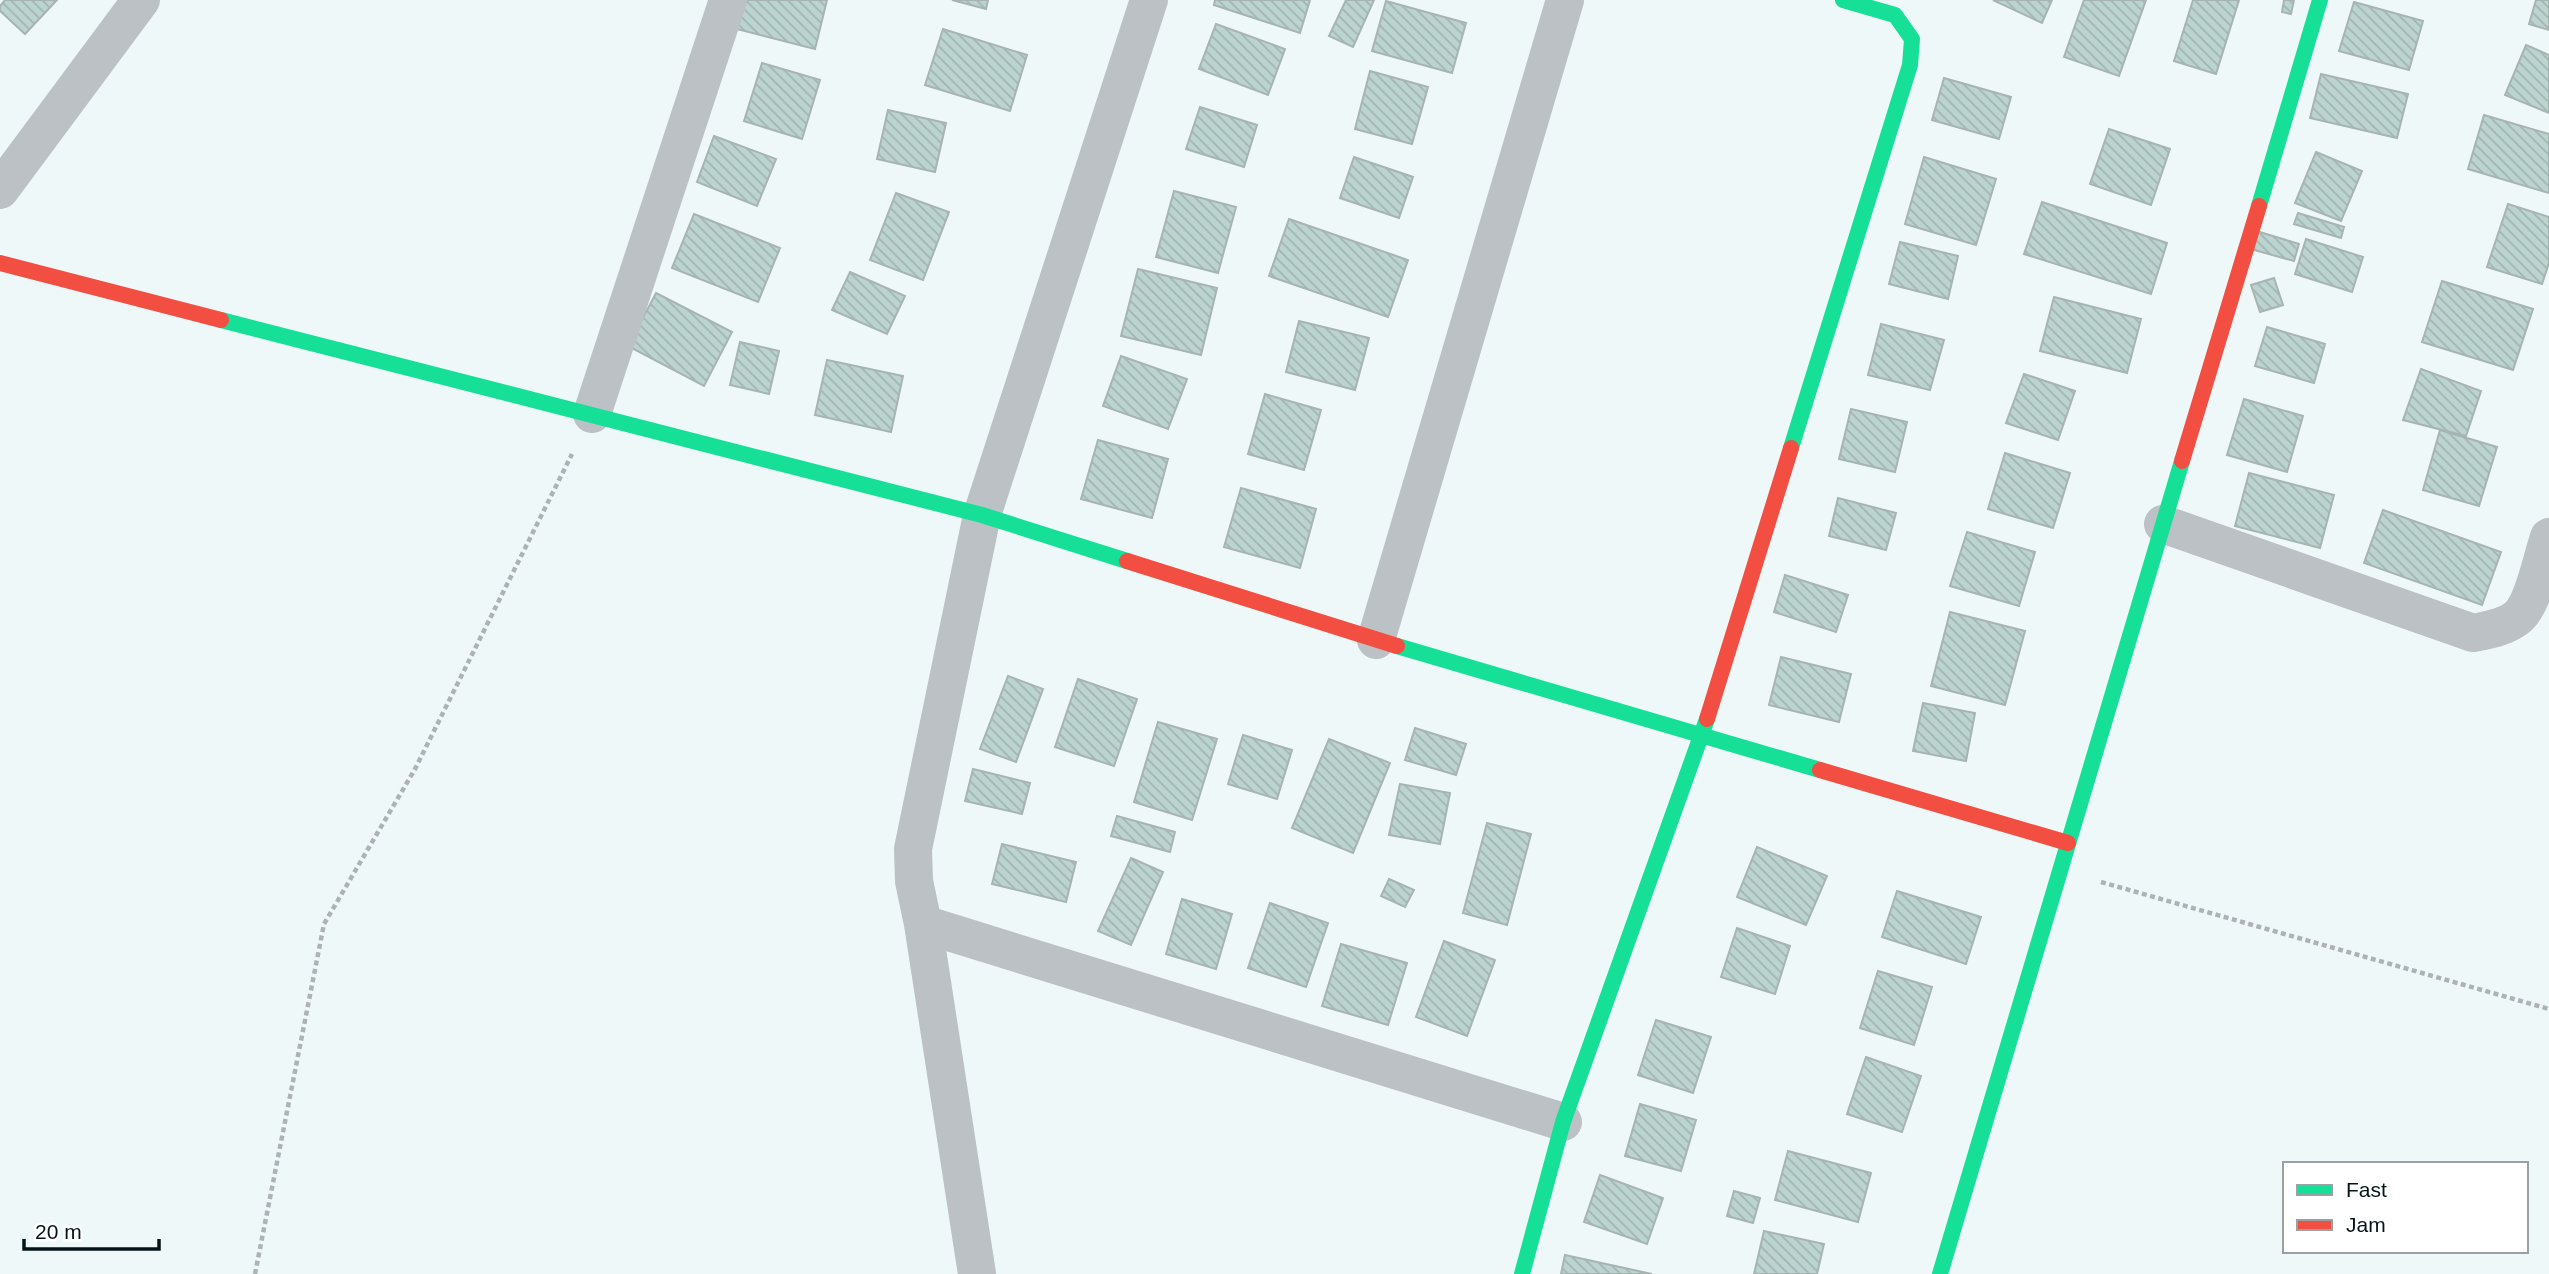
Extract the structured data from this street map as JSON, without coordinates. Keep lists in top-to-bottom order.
{
  "legend": ["Fast", "Jam"],
  "scale_bar": "20 m"
}
